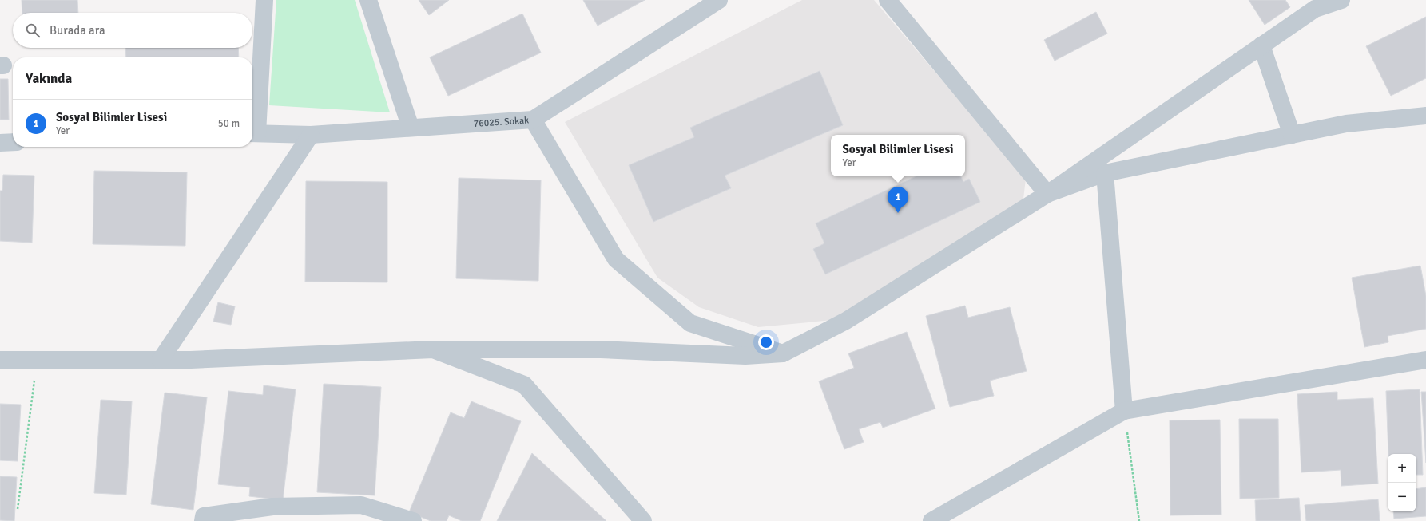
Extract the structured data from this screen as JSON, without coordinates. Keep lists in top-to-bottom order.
{
  "streets": {
    "street": ["76025. Sokak"]
  },
  "page": {
    "search": "Burada ara",
    "heading": "Yakında",
    "list": [
      {
        "mark": "1",
        "name": "Sosyal Bilimler Lisesi",
        "note": "Yer",
        "value": "50 m"
      }
    ],
    "popup": ["Sosyal Bilimler Lisesi", "Yer"],
    "pins": "1",
    "map_buttons": ["+", "−"]
  }
}
